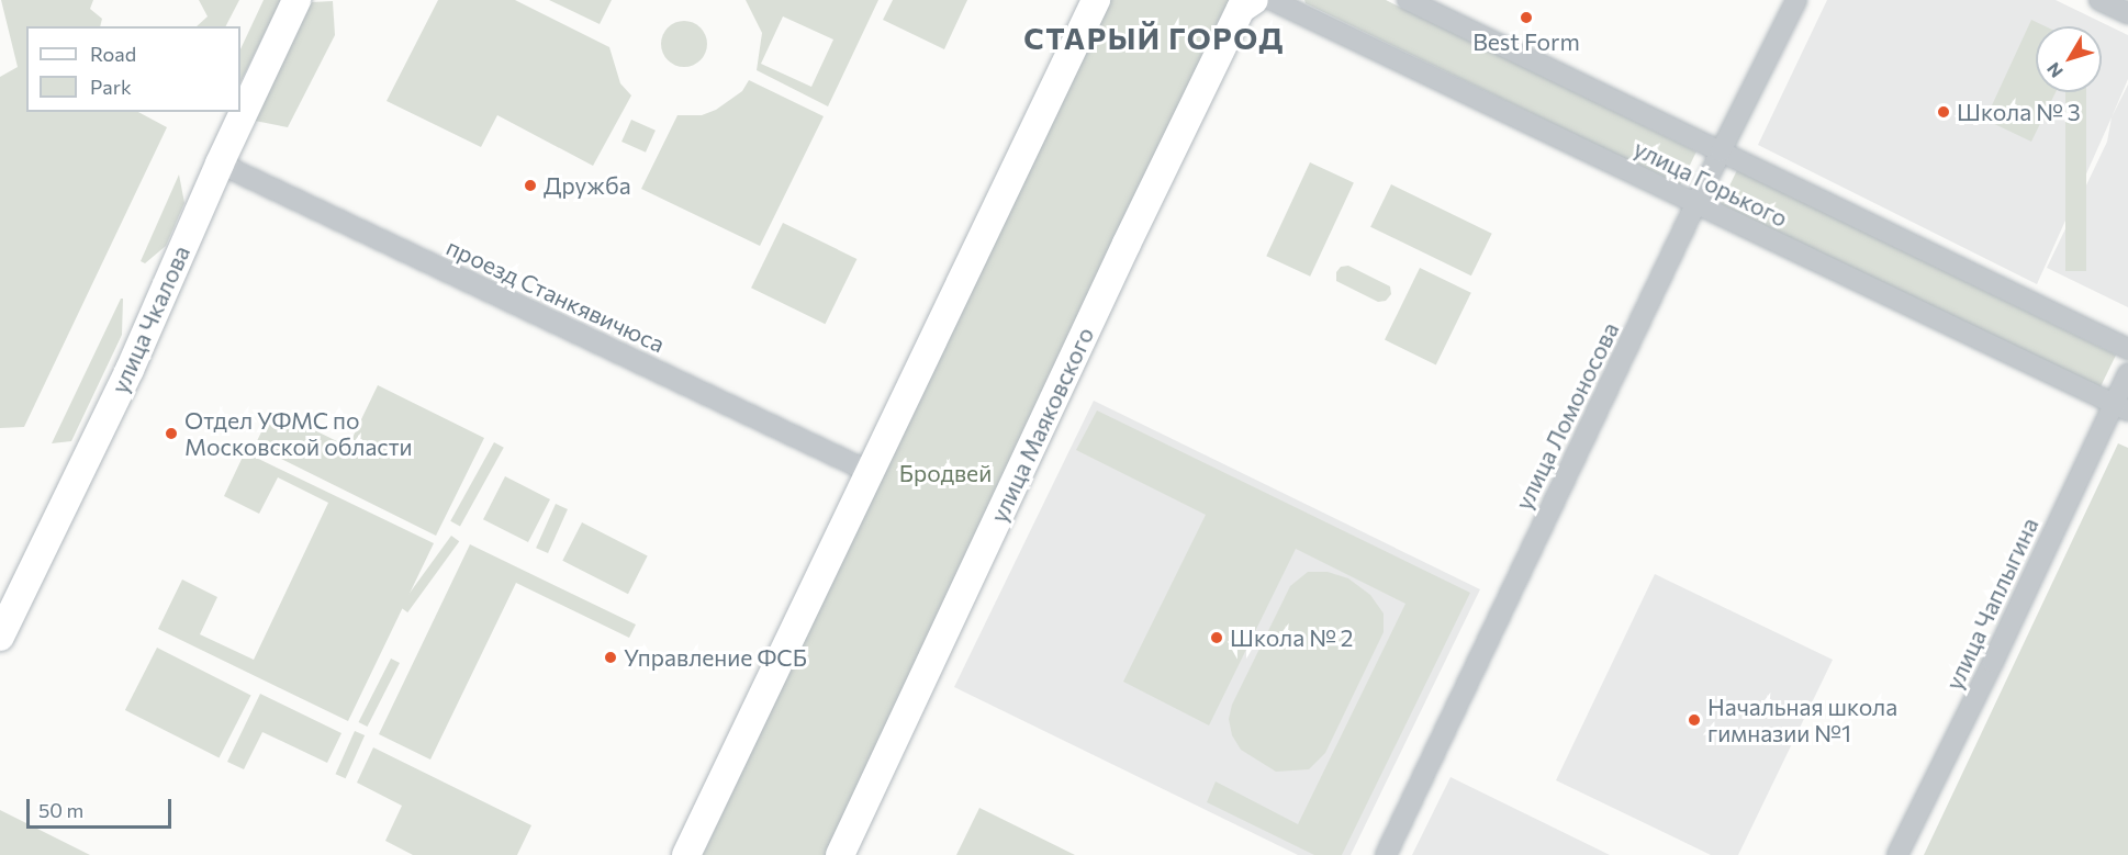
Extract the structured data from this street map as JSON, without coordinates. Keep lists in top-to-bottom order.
{
  "streets": {
    "street": [
      "улица Горького",
      "проезд Станкявичюса",
      "улица Чкалова",
      "улица Ломоносова",
      "улица Маяковского",
      "улица Чаплыгина"
    ]
  },
  "crossings": [
    ["улица Горького", "улица Ломоносова"],
    ["улица Горького", "улица Чаплыгина"],
    ["проезд Станкявичюса", "улица Чкалова"]
  ],
  "districts": ["СТАРЫЙ ГОРОД"],
  "parks": ["Бродвей"],
  "places": [
    "Best Form",
    "Школа № 3",
    "Дружба",
    "Отдел УФМС по Московской области",
    "Школа № 2",
    "Управление ФСБ",
    "Начальная школа гимназии №1"
  ],
  "legend": ["Road", "Park"],
  "scale_bar": "50 m",
  "north": "bottom left"
}
